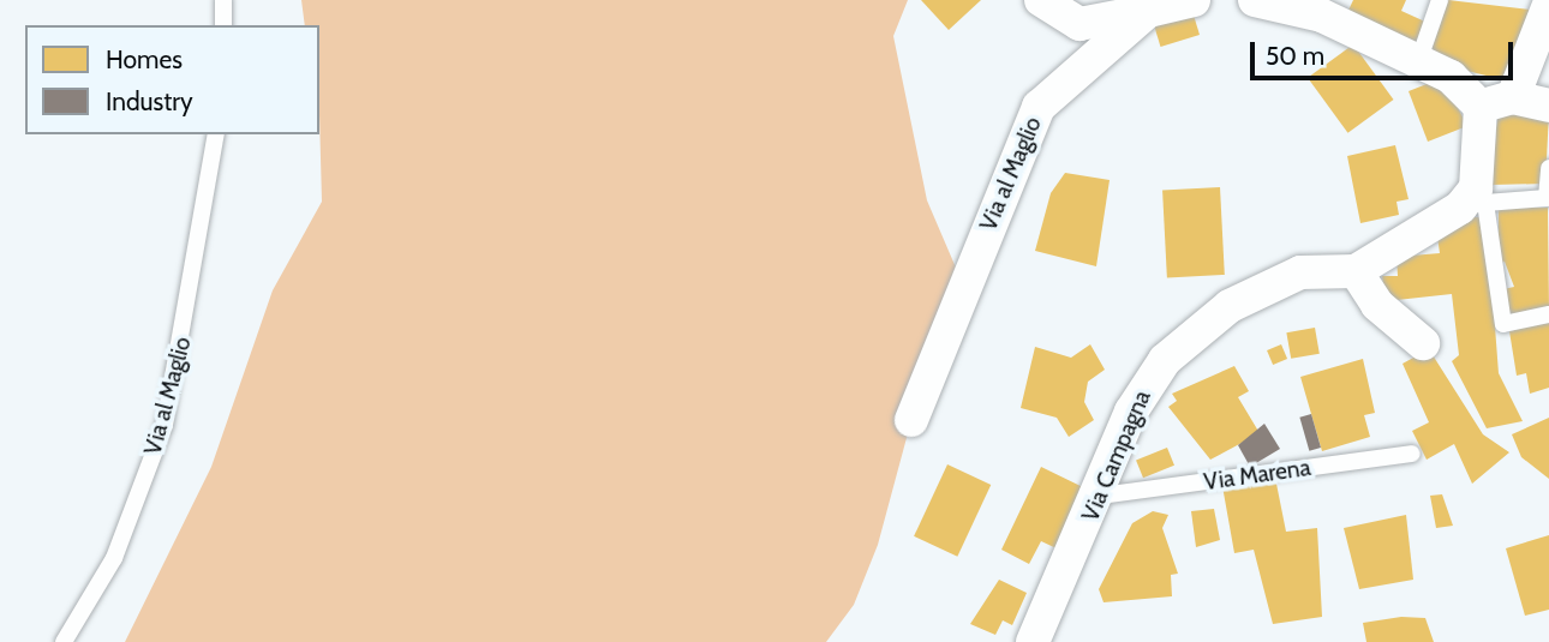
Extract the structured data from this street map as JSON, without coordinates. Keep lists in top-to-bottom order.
{
  "streets": {
    "street": ["Via al Maglio", "Via Campagna"],
    "lane": ["Via Marena"]
  },
  "crossings": [
    ["Via Campagna", "Via Marena"]
  ],
  "legend": ["Homes", "Industry"],
  "scale_bar": "50 m"
}
